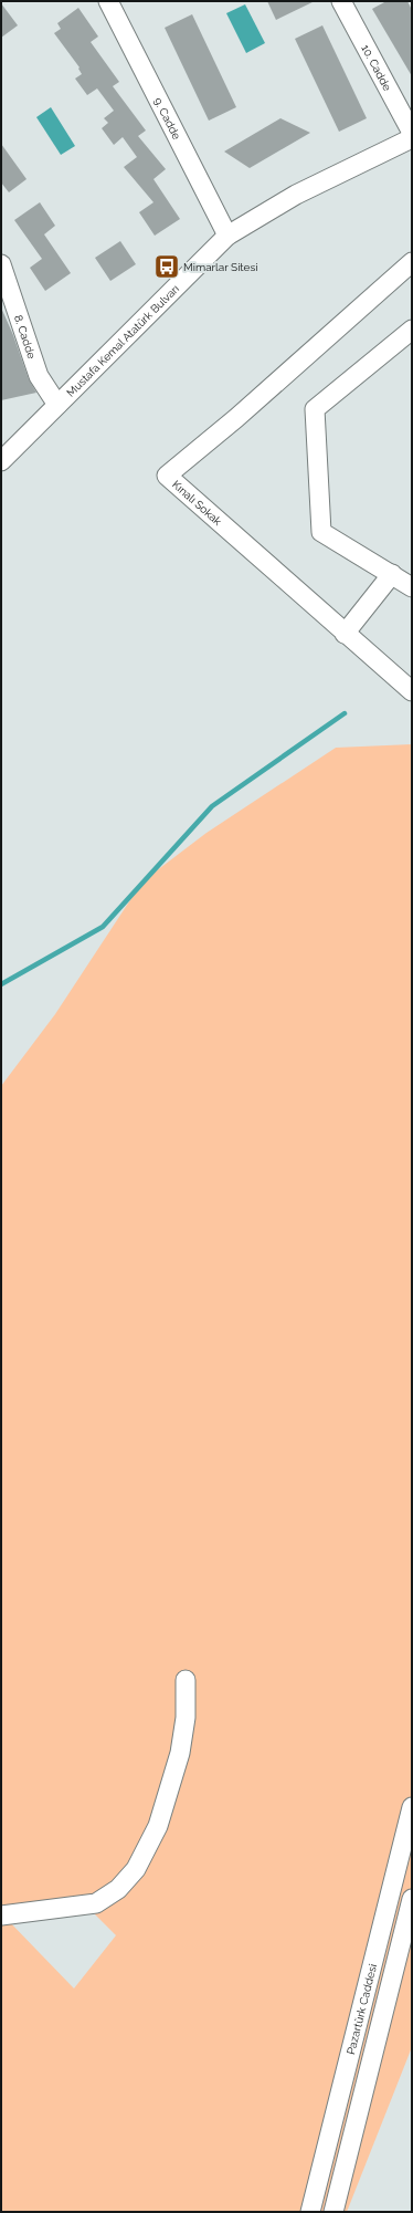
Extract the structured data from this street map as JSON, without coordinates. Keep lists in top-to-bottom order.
{
  "streets": {
    "street": [
      "10. Cadde",
      "9. Cadde",
      "8. Cadde",
      "Mustafa Kemal Atatürk Bulvarı",
      "Kınalı Sokak",
      "Pazartürk Caddesi"
    ]
  },
  "crossings": [
    ["9. Cadde", "Mustafa Kemal Atatürk Bulvarı"],
    ["8. Cadde", "Mustafa Kemal Atatürk Bulvarı"]
  ],
  "places": {
    "bus stop": ["Mimarlar Sitesi"]
  }
}
